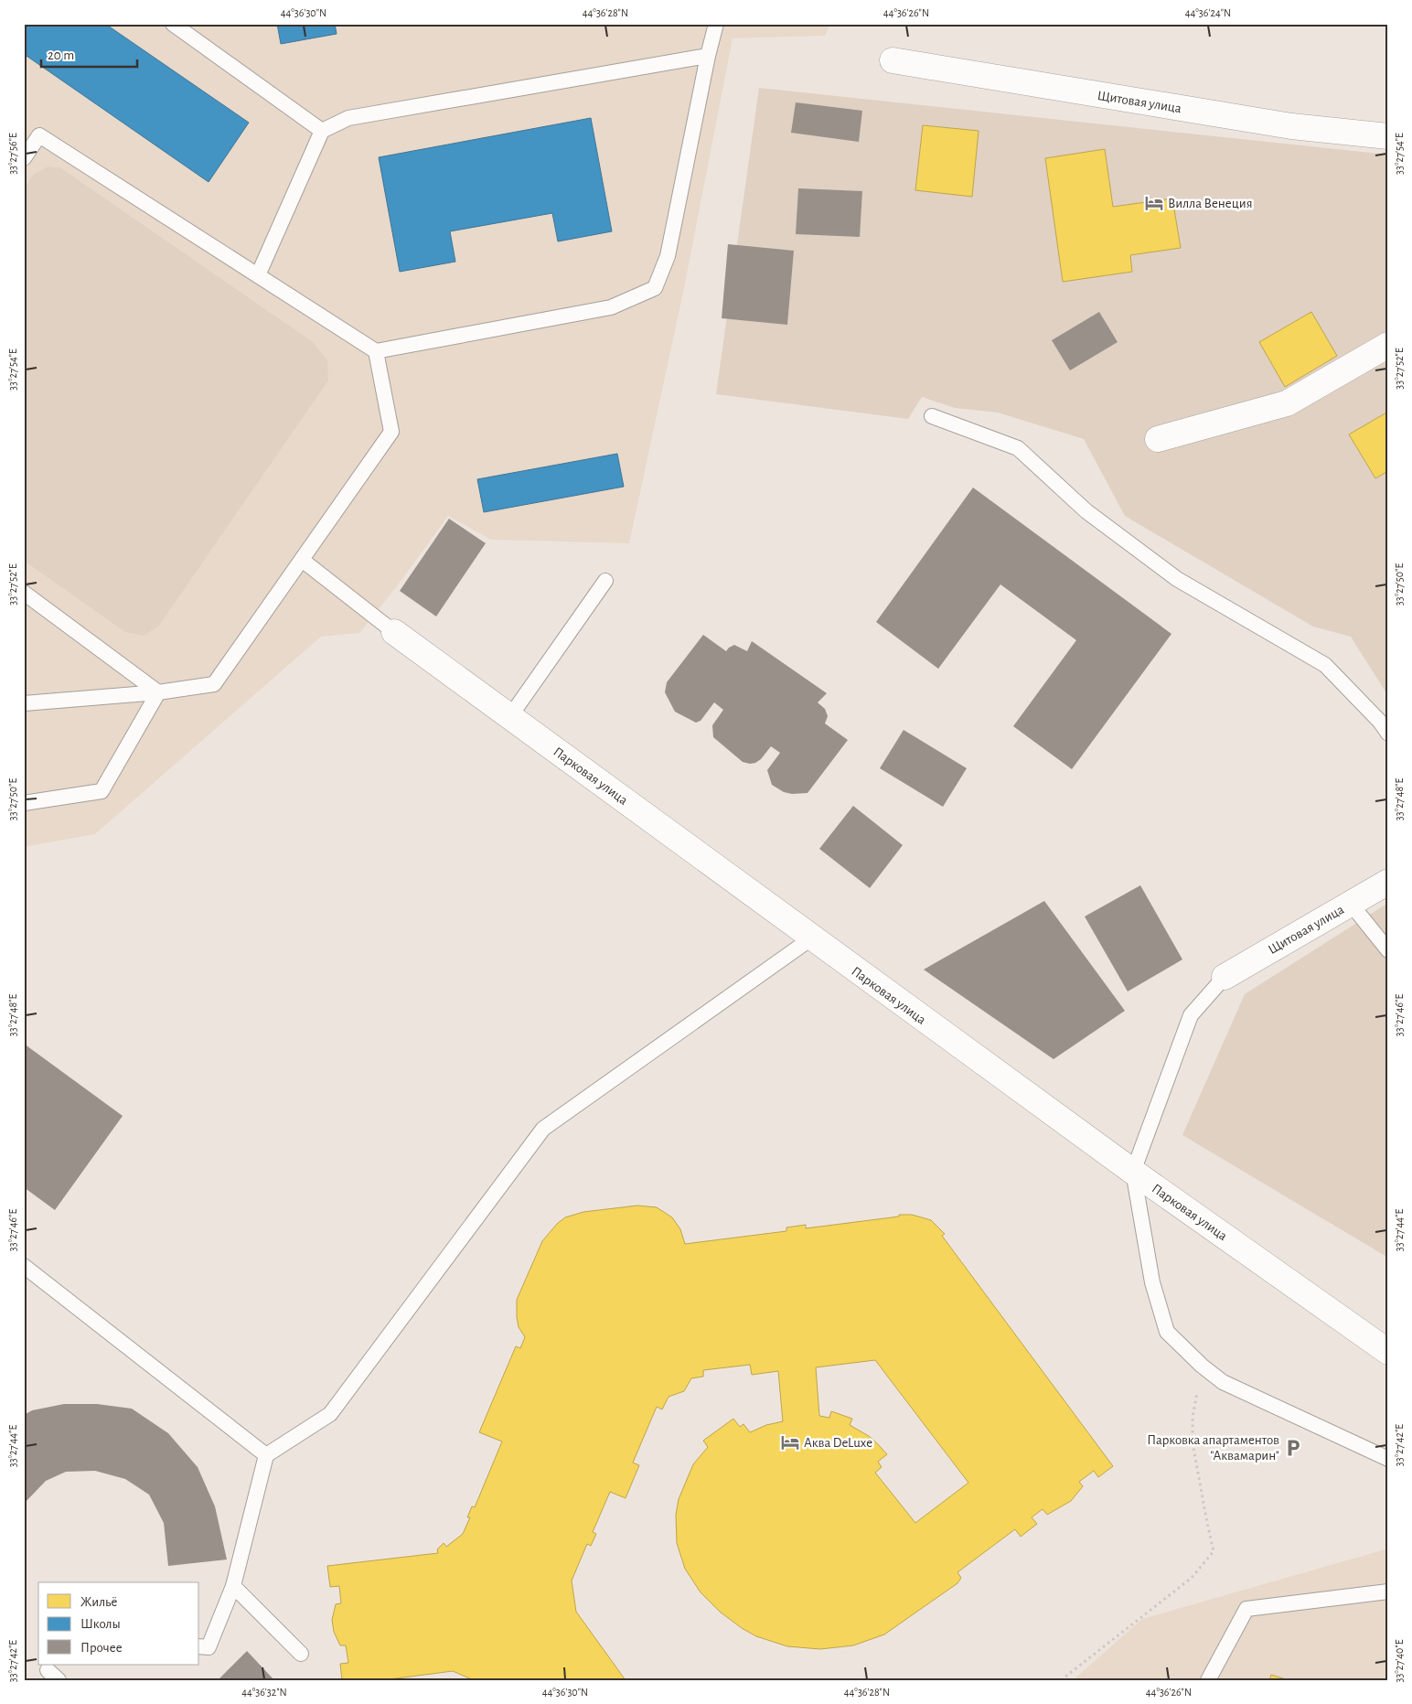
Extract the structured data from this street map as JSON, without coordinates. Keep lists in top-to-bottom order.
{
  "streets": {
    "street": ["Щитовая улица", "Парковая улица"]
  },
  "places": {
    "hotel": ["Вилла Венеция", "Аква DeLuxe"],
    "parking": ["Парковка апартаментов \"Аквамарин\""]
  },
  "legend": ["Жильё", "Школы", "Прочее"],
  "scale_bar": "20 m",
  "coordinates": [
    "44°36'30\"N",
    "44°36'28\"N",
    "44°36'26\"N",
    "44°36'24\"N",
    "33°27'54\"E",
    "33°27'56\"E",
    "33°27'52\"E",
    "33°27'50\"E",
    "33°27'48\"E",
    "33°27'46\"E",
    "33°27'44\"E",
    "33°27'42\"E",
    "33°27'40\"E",
    "44°36'32\"N"
  ]
}
